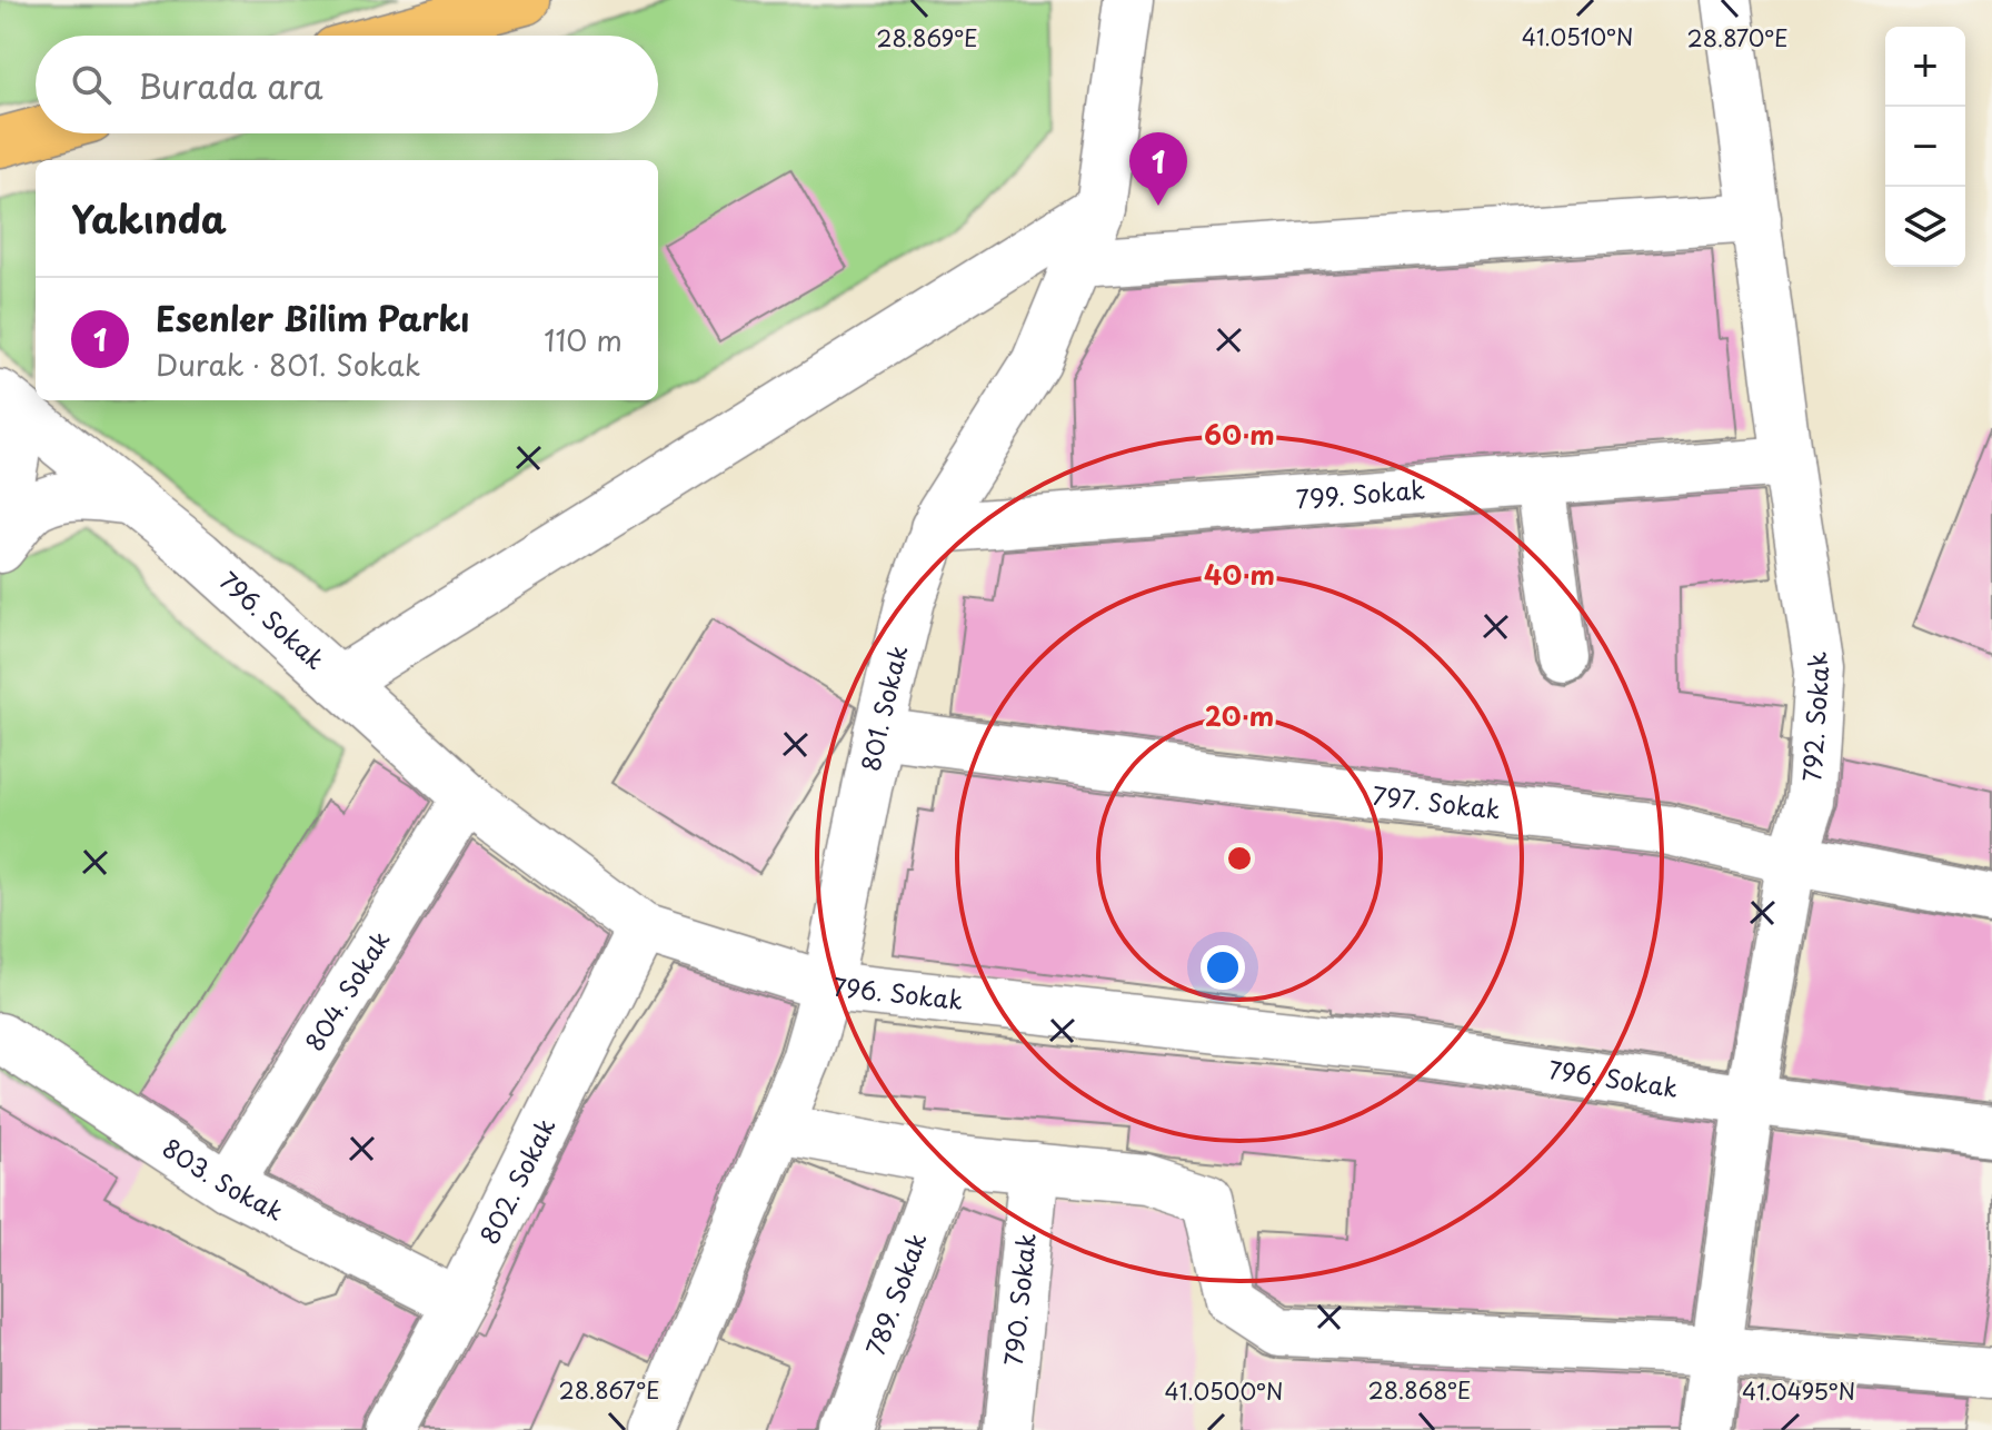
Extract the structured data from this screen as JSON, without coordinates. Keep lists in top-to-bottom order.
{
  "streets": {
    "street": [
      "799. Sokak",
      "796. Sokak",
      "801. Sokak",
      "792. Sokak",
      "797. Sokak",
      "804. Sokak",
      "803. Sokak",
      "802. Sokak",
      "789. Sokak",
      "790. Sokak"
    ]
  },
  "crossings": [
    ["799. Sokak", "801. Sokak"],
    ["799. Sokak", "792. Sokak"],
    ["796. Sokak", "801. Sokak"],
    ["796. Sokak", "792. Sokak"],
    ["796. Sokak", "804. Sokak"],
    ["796. Sokak", "802. Sokak"],
    ["801. Sokak", "797. Sokak"],
    ["792. Sokak", "797. Sokak"],
    ["804. Sokak", "803. Sokak"],
    ["803. Sokak", "802. Sokak"]
  ],
  "page": {
    "map_buttons": ["+", "−"],
    "search": "Burada ara",
    "pins": "1",
    "heading": "Yakında",
    "list": [
      {
        "mark": "1",
        "name": "Esenler Bilim Parkı",
        "note": "Durak · 801. Sokak",
        "value": "110 m"
      }
    ]
  },
  "coordinates": [
    "41.0510°N",
    "28.869°E",
    "28.870°E",
    "28.867°E",
    "28.868°E",
    "41.0500°N",
    "41.0495°N"
  ],
  "rings": ["60 m", "40 m", "20 m"]
}
